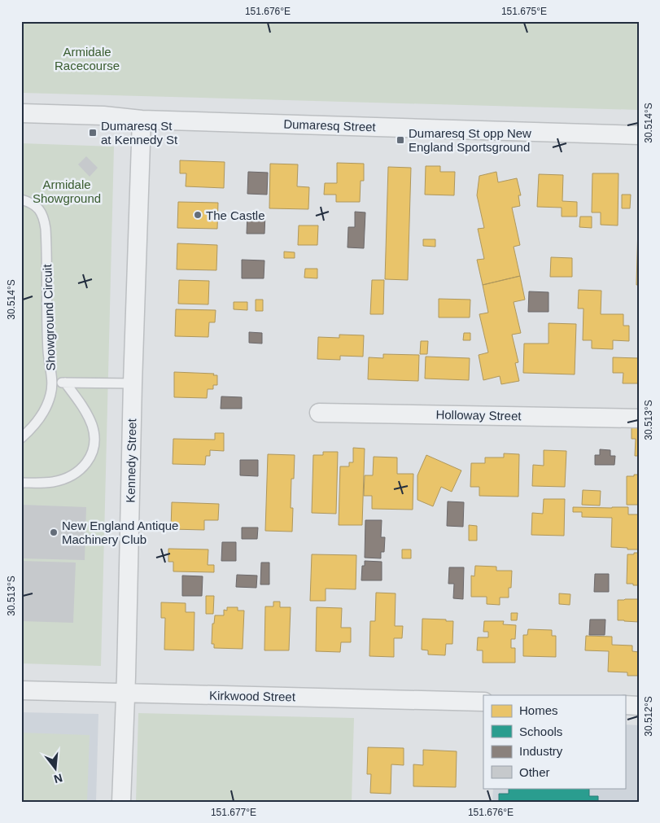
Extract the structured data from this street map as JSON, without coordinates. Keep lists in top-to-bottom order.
{
  "streets": {
    "street": [
      "Dumaresq Street",
      "Holloway Street",
      "Kennedy Street",
      "Kirkwood Street"
    ],
    "lane": ["Showground Circuit"]
  },
  "crossings": [
    ["Dumaresq Street", "Kennedy Street"],
    ["Kennedy Street", "Kirkwood Street"]
  ],
  "parks": ["Armidale Racecourse", "Armidale Showground"],
  "places": {
    "transit": ["Dumaresq St at Kennedy St", "Dumaresq St opp New England Sportsground"],
    "other": ["The Castle", "New England Antique Machinery Club"]
  },
  "legend": [
    "Homes",
    "Schools",
    "Industry",
    "Other"
  ],
  "north": "bottom",
  "coordinates": [
    "151.676°E",
    "151.675°E",
    "30.514°S",
    "30.513°S",
    "30.512°S",
    "151.677°E"
  ]
}
